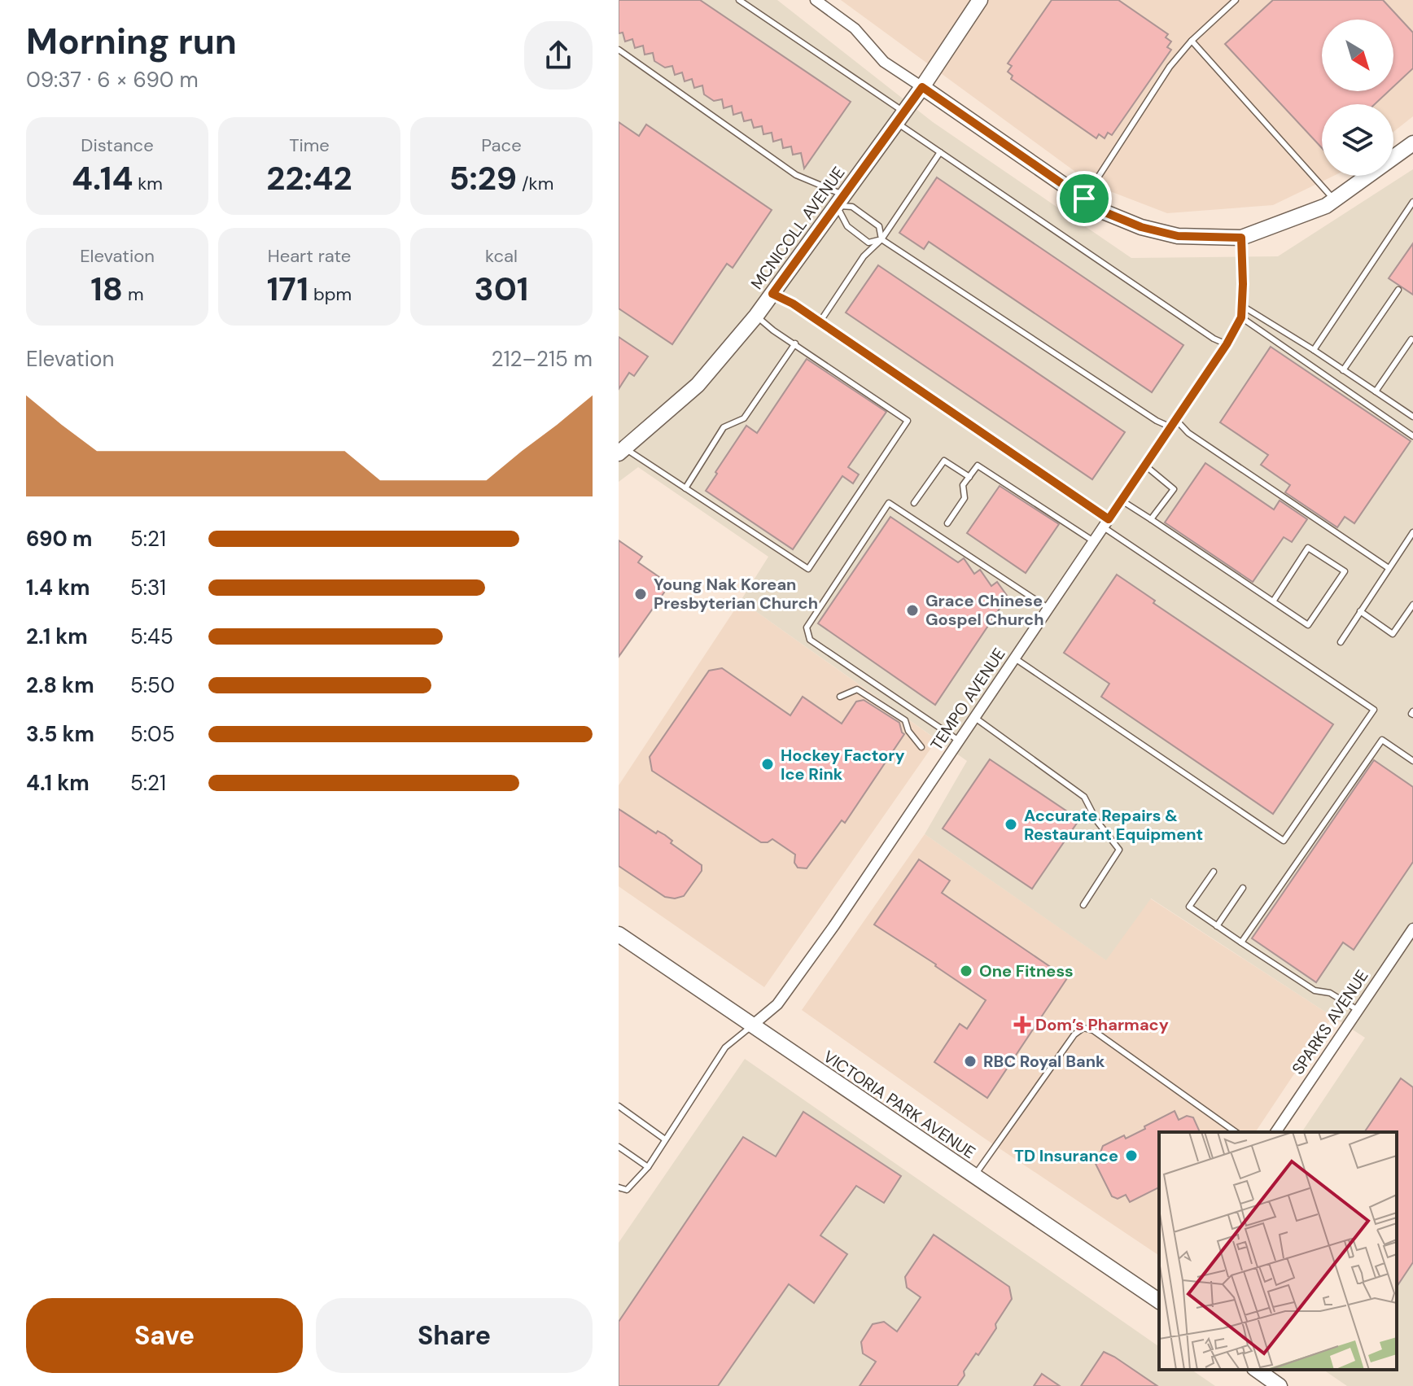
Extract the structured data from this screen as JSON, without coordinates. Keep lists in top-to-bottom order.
{
  "streets": {
    "street": [
      "MCNICOLL AVENUE",
      "TEMPO AVENUE",
      "SPARKS AVENUE",
      "VICTORIA PARK AVENUE"
    ]
  },
  "crossings": [
    ["TEMPO AVENUE", "VICTORIA PARK AVENUE"]
  ],
  "places": {
    "other": [
      "Young Nak Korean Presbyterian Church",
      "Grace Chinese Gospel Church",
      "Hockey Factory Ice Rink",
      "Accurate Repairs & Restaurant Equipment",
      "One Fitness",
      "RBC Royal Bank",
      "TD Insurance"
    ],
    "health": ["Dom’s Pharmacy"]
  },
  "north": "bottom right",
  "page": {
    "heading": ["Morning run", "09:37 · 6 × 690 m"],
    "stats": [
      ["Distance", "4.14 km"],
      ["Time", "22:42"],
      ["Pace", "5:29 /km"],
      ["Elevation", "18 m"],
      ["Heart rate", "171 bpm"],
      ["kcal", "301"]
    ],
    "chart": ["Elevation", "212–215 m"],
    "list": [
      {
        "name": "690 m",
        "note": "5:21"
      },
      {
        "name": "1.4 km",
        "note": "5:31"
      },
      {
        "name": "2.1 km",
        "note": "5:45"
      },
      {
        "name": "2.8 km",
        "note": "5:50"
      },
      {
        "name": "3.5 km",
        "note": "5:05"
      },
      {
        "name": "4.1 km",
        "note": "5:21"
      }
    ],
    "buttons": ["Save", "Share"]
  }
}
